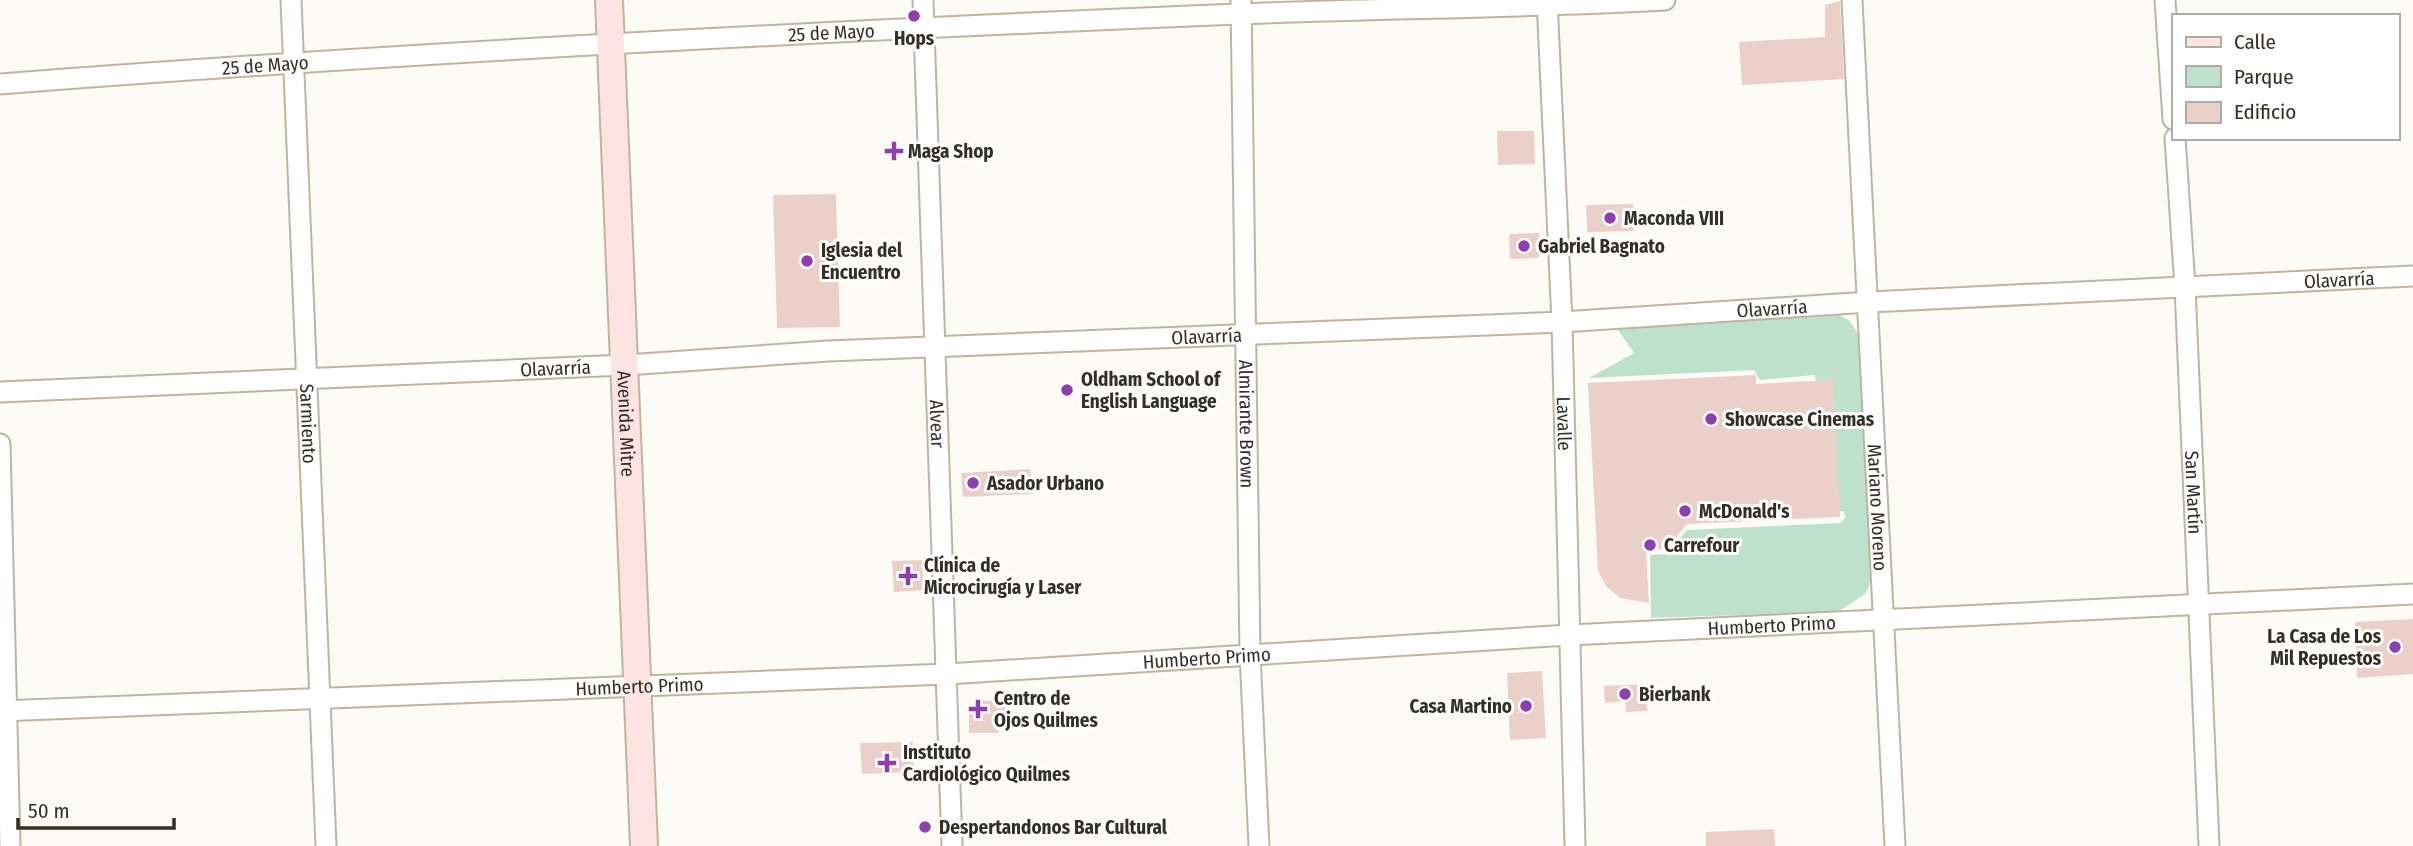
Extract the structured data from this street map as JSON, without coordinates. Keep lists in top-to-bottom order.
{
  "streets": {
    "main road": ["Avenida Mitre"],
    "street": [
      "25 de Mayo",
      "Olavarría",
      "Sarmiento",
      "Alvear",
      "Almirante Brown",
      "Lavalle",
      "San Martín",
      "Mariano Moreno",
      "Humberto Primo"
    ]
  },
  "crossings": [
    ["25 de Mayo", "Sarmiento"],
    ["25 de Mayo", "Avenida Mitre"],
    ["25 de Mayo", "Alvear"],
    ["25 de Mayo", "Almirante Brown"],
    ["25 de Mayo", "Lavalle"],
    ["Olavarría", "Sarmiento"],
    ["Olavarría", "Avenida Mitre"],
    ["Olavarría", "Alvear"],
    ["Olavarría", "Almirante Brown"],
    ["Olavarría", "Lavalle"],
    ["Olavarría", "San Martín"],
    ["Olavarría", "Mariano Moreno"],
    ["Sarmiento", "Humberto Primo"],
    ["Avenida Mitre", "Humberto Primo"],
    ["Alvear", "Humberto Primo"],
    ["Almirante Brown", "Humberto Primo"],
    ["Lavalle", "Humberto Primo"],
    ["San Martín", "Humberto Primo"],
    ["Mariano Moreno", "Humberto Primo"]
  ],
  "places": {
    "other": [
      "Hops",
      "Maconda VIII",
      "Gabriel Bagnato",
      "Iglesia del Encuentro",
      "Oldham School of English Language",
      "Showcase Cinemas",
      "Asador Urbano",
      "McDonald's",
      "Carrefour",
      "La Casa de Los Mil Repuestos",
      "Bierbank",
      "Casa Martino",
      "Despertandonos Bar Cultural"
    ],
    "health": [
      "Maga Shop",
      "Clínica de Microcirugía y Laser",
      "Centro de Ojos Quilmes",
      "Instituto Cardiológico Quilmes"
    ]
  },
  "legend": ["Calle", "Parque", "Edificio"],
  "scale_bar": "50 m"
}
